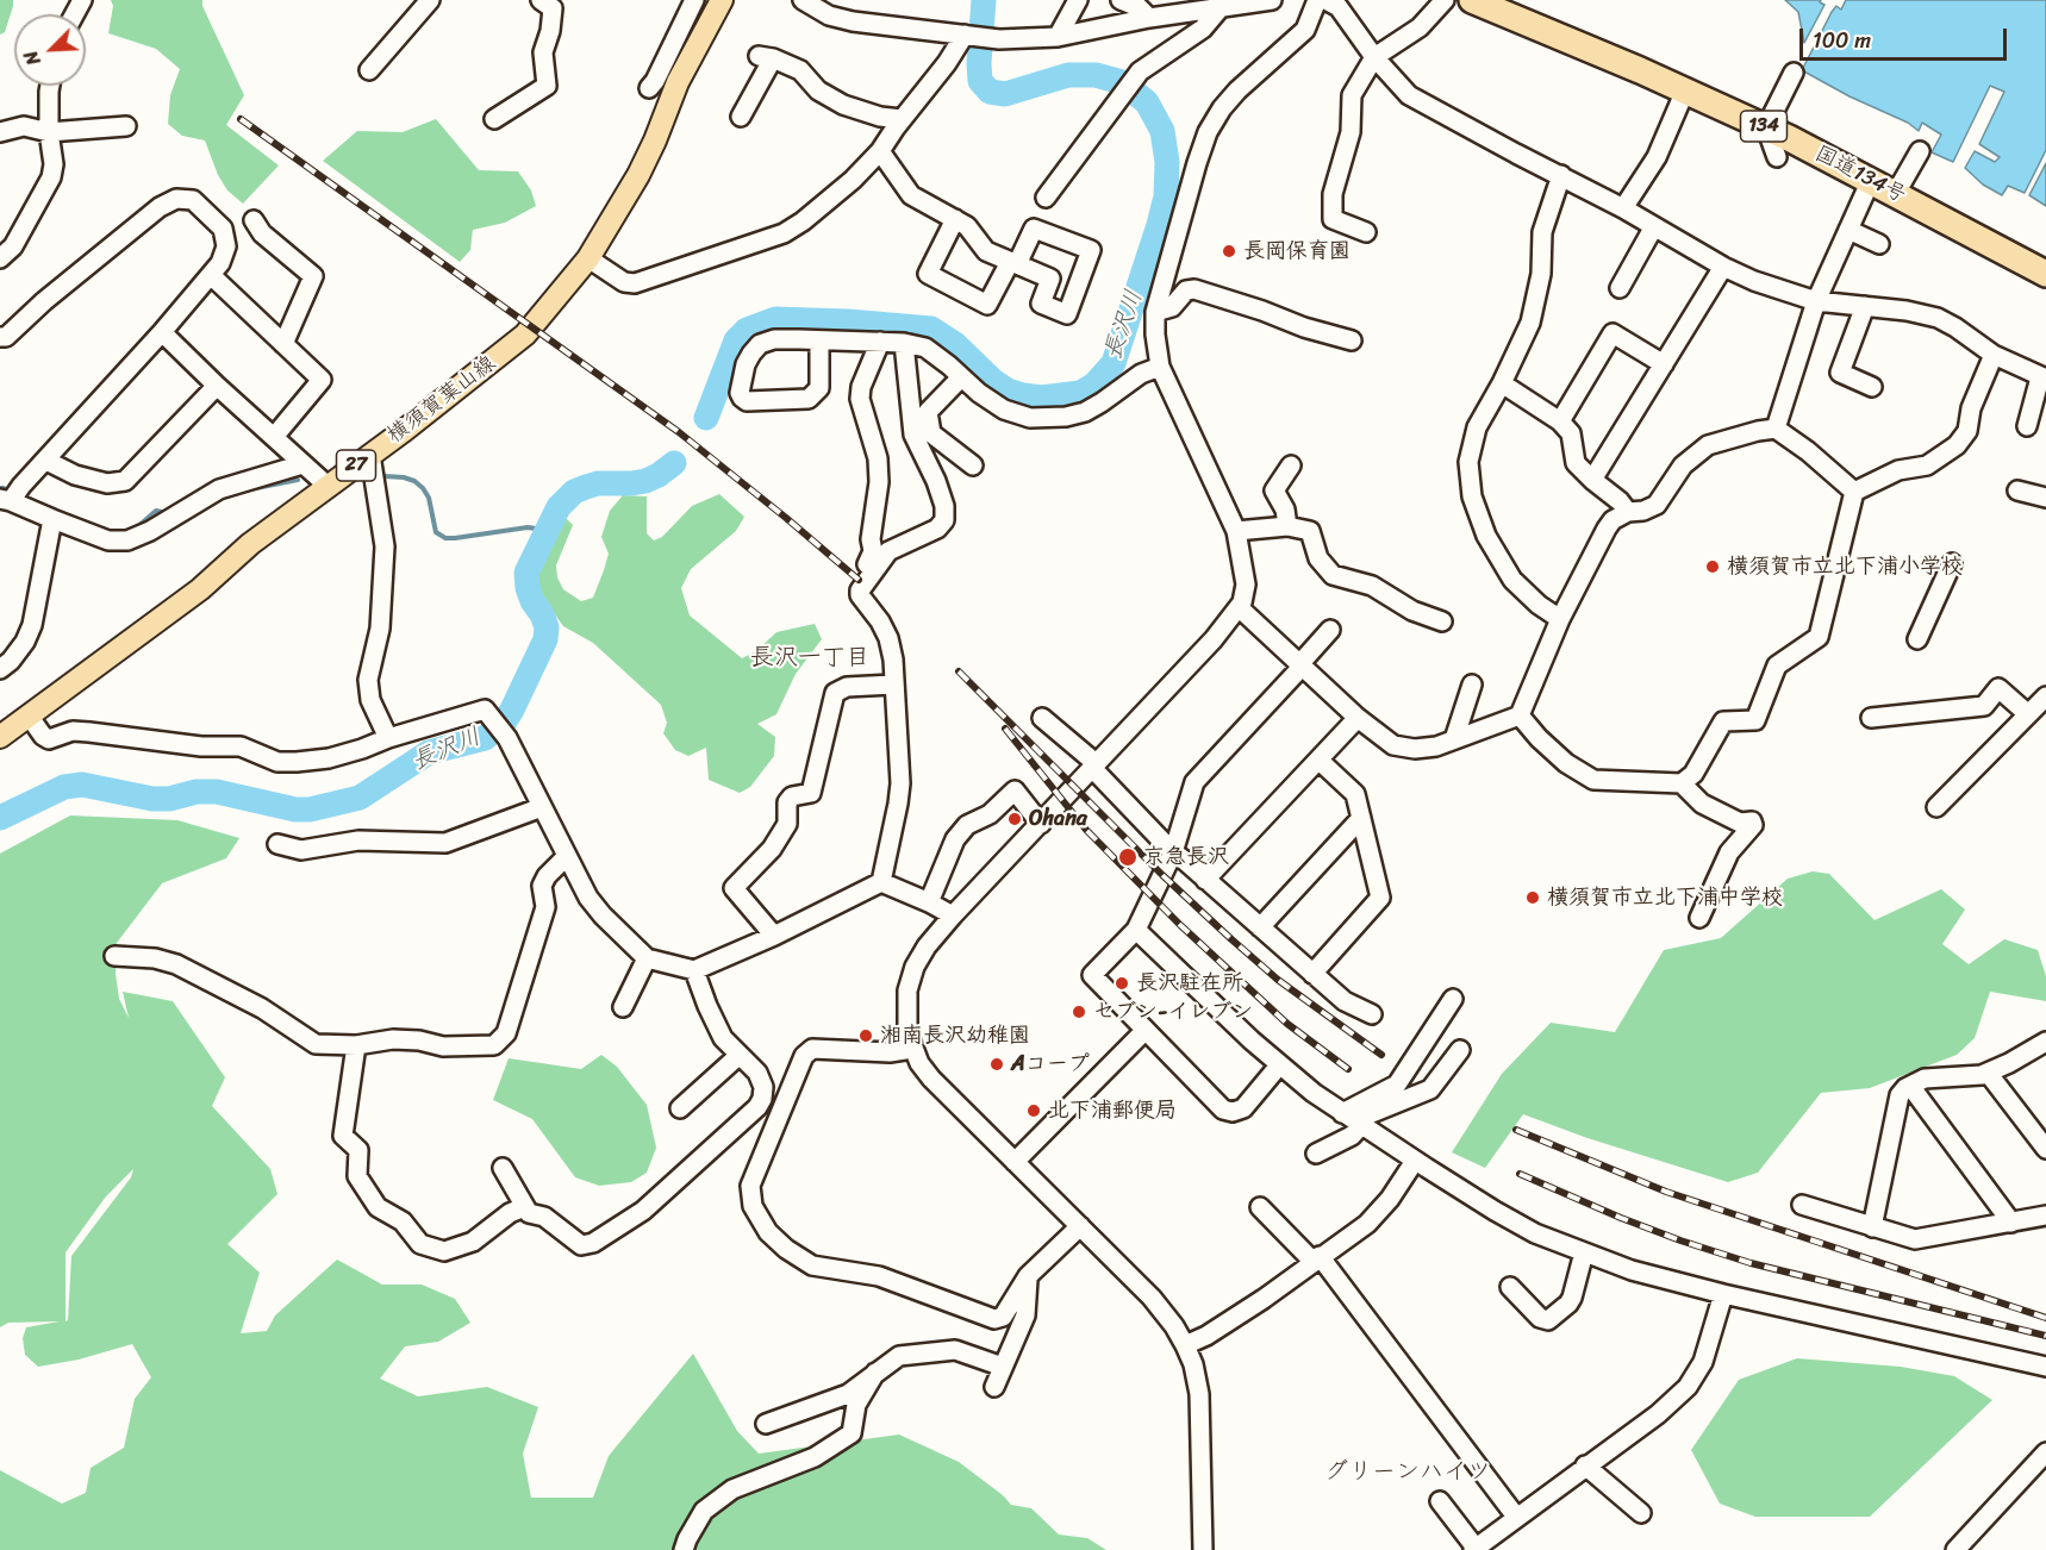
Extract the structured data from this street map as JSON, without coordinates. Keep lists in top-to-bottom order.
{
  "streets": {
    "highway": ["134", "国道134号"],
    "main road": ["横須賀葉山線", "27"]
  },
  "districts": ["長沢一丁目", "グリーンハイツ"],
  "water": ["長沢川"],
  "places": [
    "長岡保育園",
    "横須賀市立北下浦小学校",
    "Ohana",
    "京急長沢",
    "横須賀市立北下浦中学校",
    "長沢駐在所",
    "セブン-イレブン",
    "湘南長沢幼稚園",
    "Aコープ",
    "北下浦郵便局"
  ],
  "scale_bar": "100 m",
  "north": "bottom left"
}
